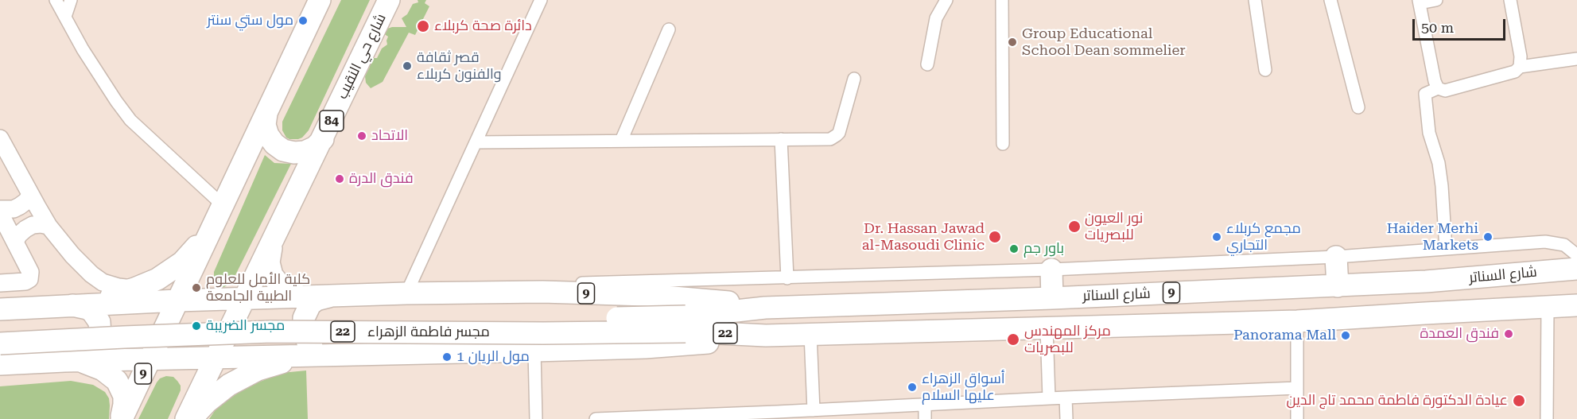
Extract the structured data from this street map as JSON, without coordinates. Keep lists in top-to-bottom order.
{
  "streets": {
    "highway": [
      "شارع حي النقيب",
      "84",
      "شارع السناتر",
      "9",
      "22",
      "مجسر فاطمة الزهراء"
    ]
  },
  "crossings": [
    ["شارع حي النقيب", "84"],
    ["84", "9"],
    ["شارع السناتر", "9"],
    ["شارع السناتر", "22"],
    ["شارع السناتر", "مجسر فاطمة الزهراء"],
    ["22", "مجسر فاطمة الزهراء"]
  ],
  "places": [
    "مول ستي سنتر",
    "دائرة صحة كربلاء",
    "Group Educational School Dean sommelier",
    "قصر ثقافة والفنون كربلاء",
    "الاتحاد",
    "فندق الدرة",
    "نور العيون للبصريات",
    "Dr. Hassan Jawad al-Masoudi Clinic",
    "مجمع كربلاء التجاري",
    "Haider Merhi Markets",
    "باور جم",
    "كلية الأمل للعلوم الطبية الجامعة",
    "مجسر الضريبة",
    "فندق العمدة",
    "Panorama Mall",
    "مركز المهندس للبصريات",
    "مول الريان 1",
    "أسواق الزهراء عليها السلام",
    "عيادة الدكتورة فاطمة محمد تاج الدين"
  ],
  "scale_bar": "50 m"
}
